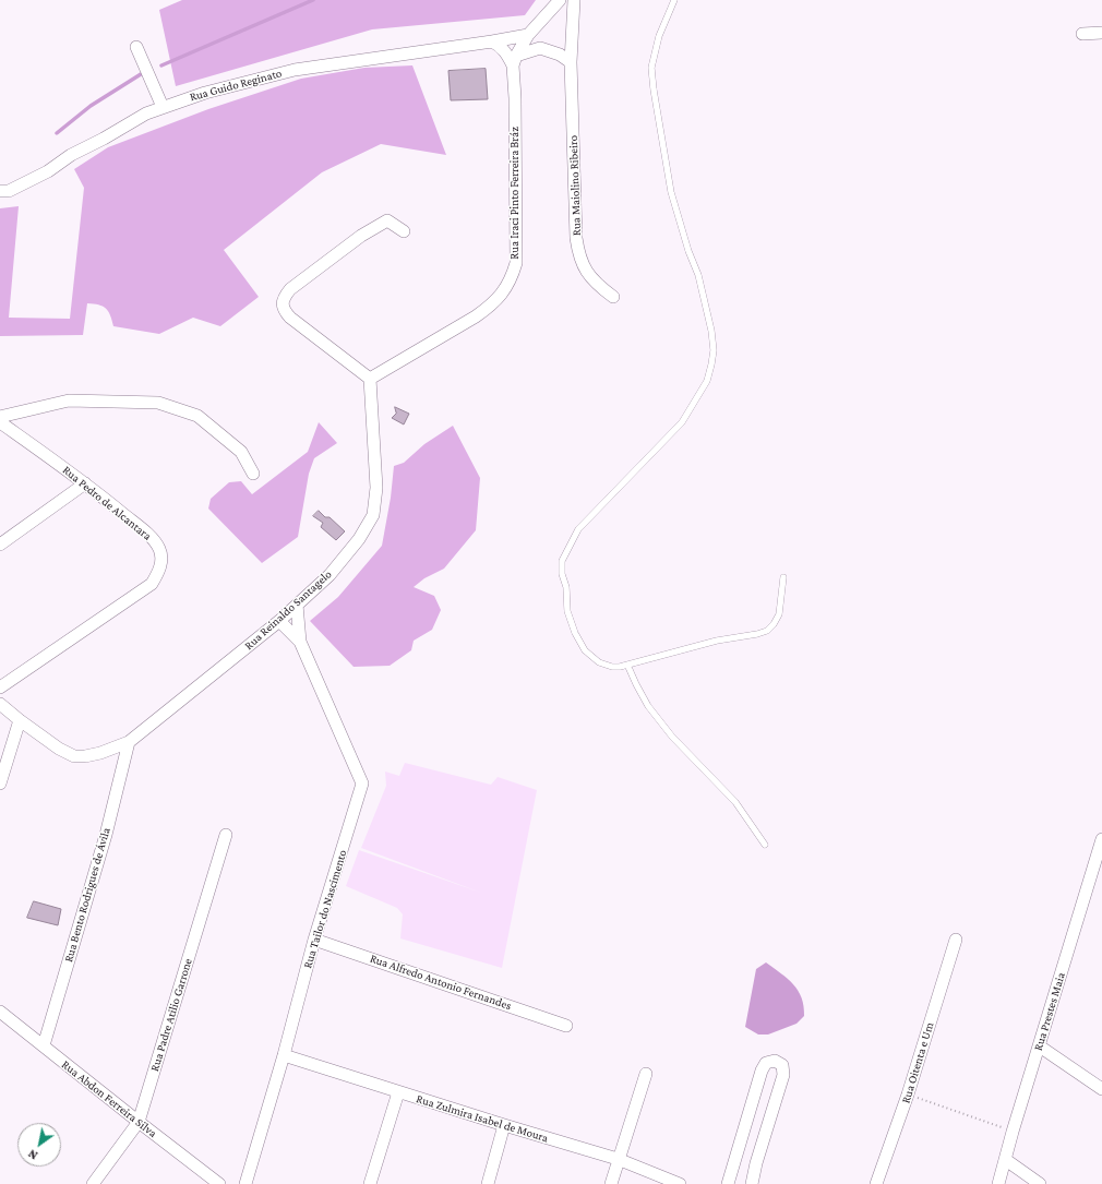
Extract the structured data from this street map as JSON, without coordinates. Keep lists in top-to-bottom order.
{
  "streets": {
    "street": [
      "Rua Guido Reginato",
      "Rua Maiolino Ribeiro",
      "Rua Iraci Pinto Ferreira Bráz",
      "Rua Pedro de Alcantara",
      "Rua Reinaldo Santagelo",
      "Rua Bento Rodrigues de Ávila",
      "Rua Tailor do Nascimento",
      "Rua Alfredo Antonio Fernandes",
      "Rua Prestes Maia",
      "Rua Padre Atilio Garrone",
      "Rua Oitenta e Um",
      "Rua Abdon Ferreira Silva",
      "Rua Zulmira Isabel de Moura"
    ]
  },
  "crossings": [
    ["Rua Iraci Pinto Ferreira Bráz", "Rua Reinaldo Santagelo"],
    ["Rua Reinaldo Santagelo", "Rua Bento Rodrigues de Ávila"],
    ["Rua Reinaldo Santagelo", "Rua Tailor do Nascimento"],
    ["Rua Bento Rodrigues de Ávila", "Rua Abdon Ferreira Silva"],
    ["Rua Tailor do Nascimento", "Rua Alfredo Antonio Fernandes"],
    ["Rua Tailor do Nascimento", "Rua Zulmira Isabel de Moura"],
    ["Rua Padre Atilio Garrone", "Rua Abdon Ferreira Silva"]
  ],
  "north": "bottom left"
}
